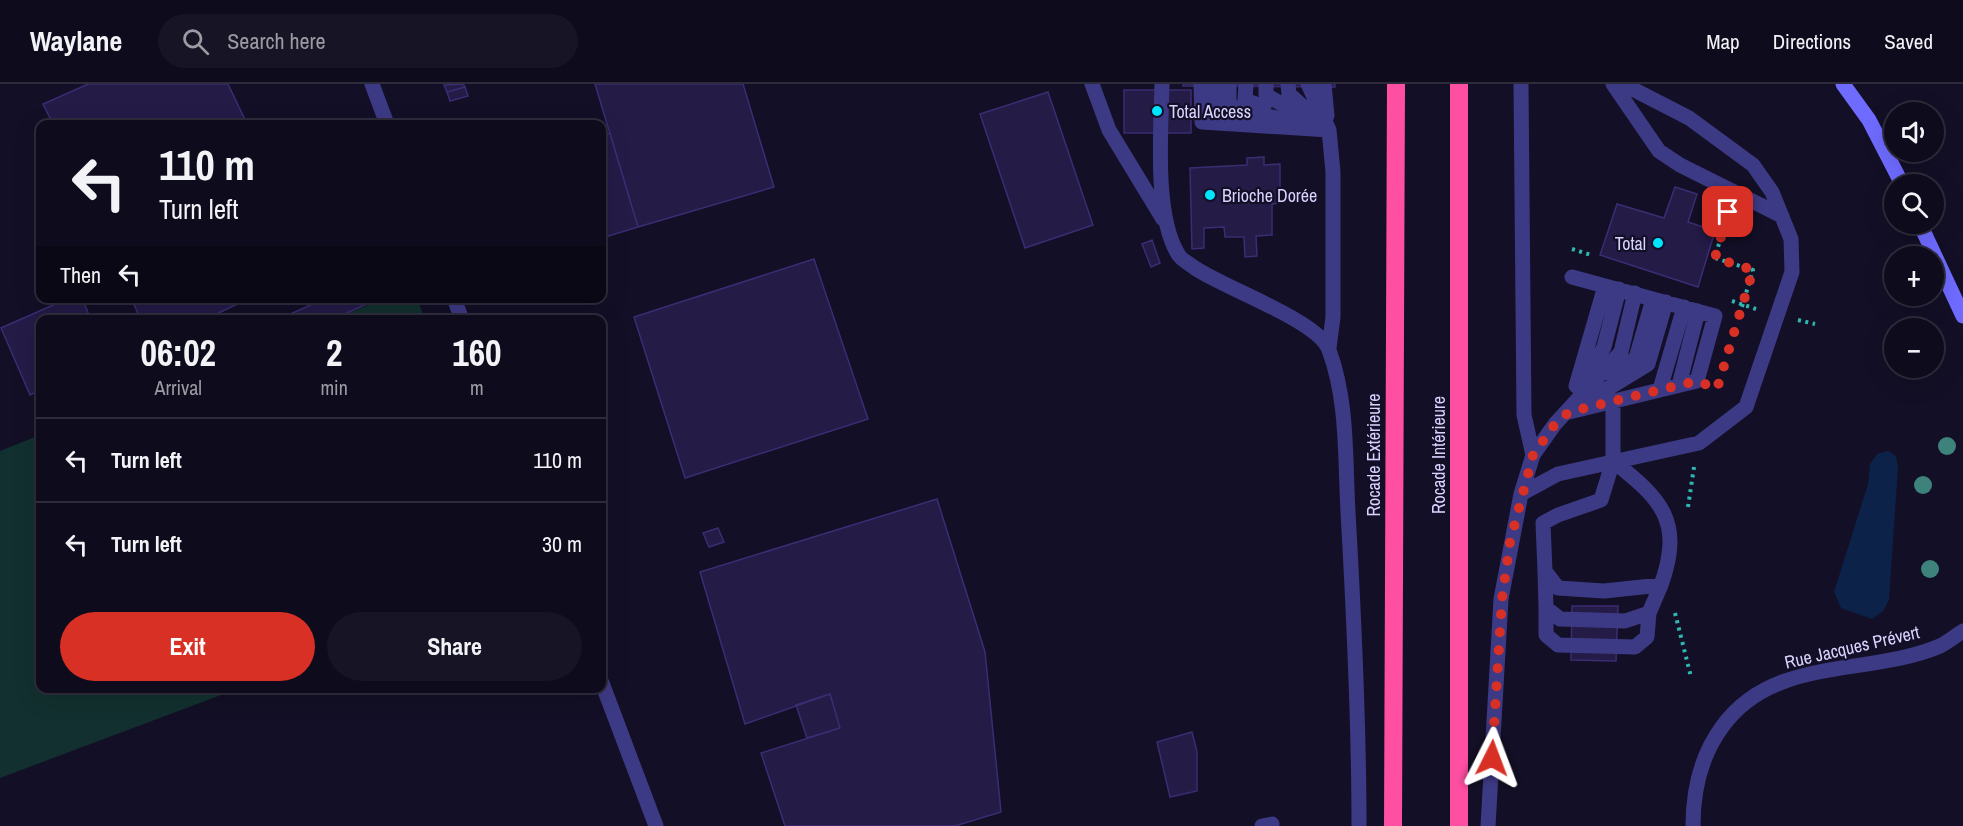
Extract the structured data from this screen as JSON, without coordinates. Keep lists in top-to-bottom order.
{
  "streets": {
    "highway": ["Rocade Extérieure", "Rocade Intérieure"],
    "street": ["Rue Jacques Prévert"]
  },
  "places": ["Total Access", "Brioche Dorée", "Total"],
  "page": {
    "header": "Waylane",
    "search": "Search here",
    "nav": ["Map", "Directions", "Saved"],
    "map_buttons": ["+", "−"],
    "turn": ["110 m", "Turn left"],
    "then": "Then",
    "eta": [
      "06:02",
      "Arrival",
      "2",
      "min",
      "160",
      "m"
    ],
    "list": [
      {
        "name": "Turn left",
        "value": "110 m"
      },
      {
        "name": "Turn left",
        "value": "30 m"
      }
    ],
    "buttons": ["Exit", "Share"]
  }
}
